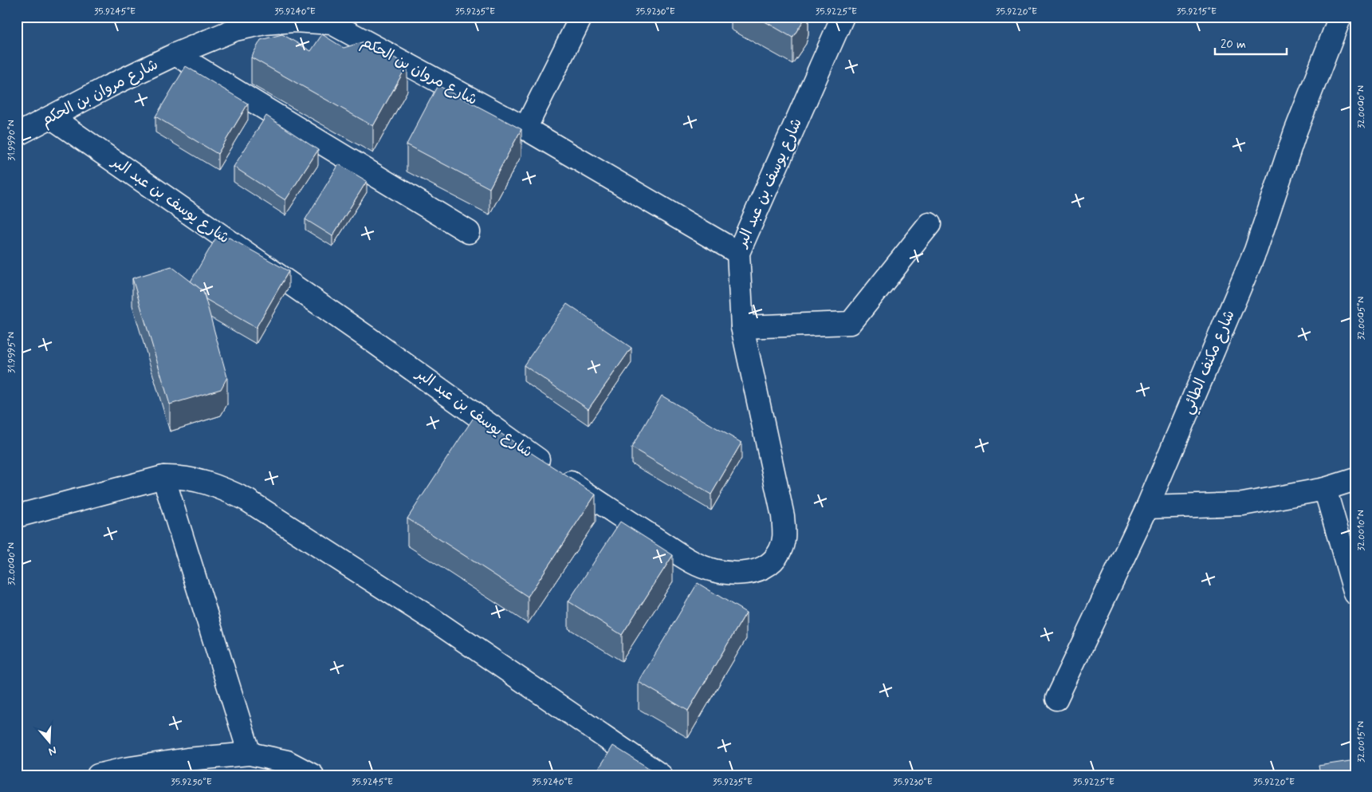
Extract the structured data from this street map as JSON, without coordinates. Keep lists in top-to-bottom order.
{
  "streets": {
    "street": ["شارع مروان بن الحكم", "شارع يوسف بن عبد البر", "شارع مكنف الطائي"]
  },
  "crossings": [
    ["شارع مروان بن الحكم", "شارع يوسف بن عبد البر"]
  ],
  "scale_bar": "20 m",
  "north": "bottom",
  "coordinates": [
    "35.9245°E",
    "35.9240°E",
    "35.9235°E",
    "35.9230°E",
    "35.9225°E",
    "35.9220°E",
    "35.9215°E",
    "32.0000°N",
    "31.9990°N",
    "32.0005°N",
    "31.9995°N",
    "32.0010°N",
    "32.0015°N",
    "35.9250°E"
  ]
}
